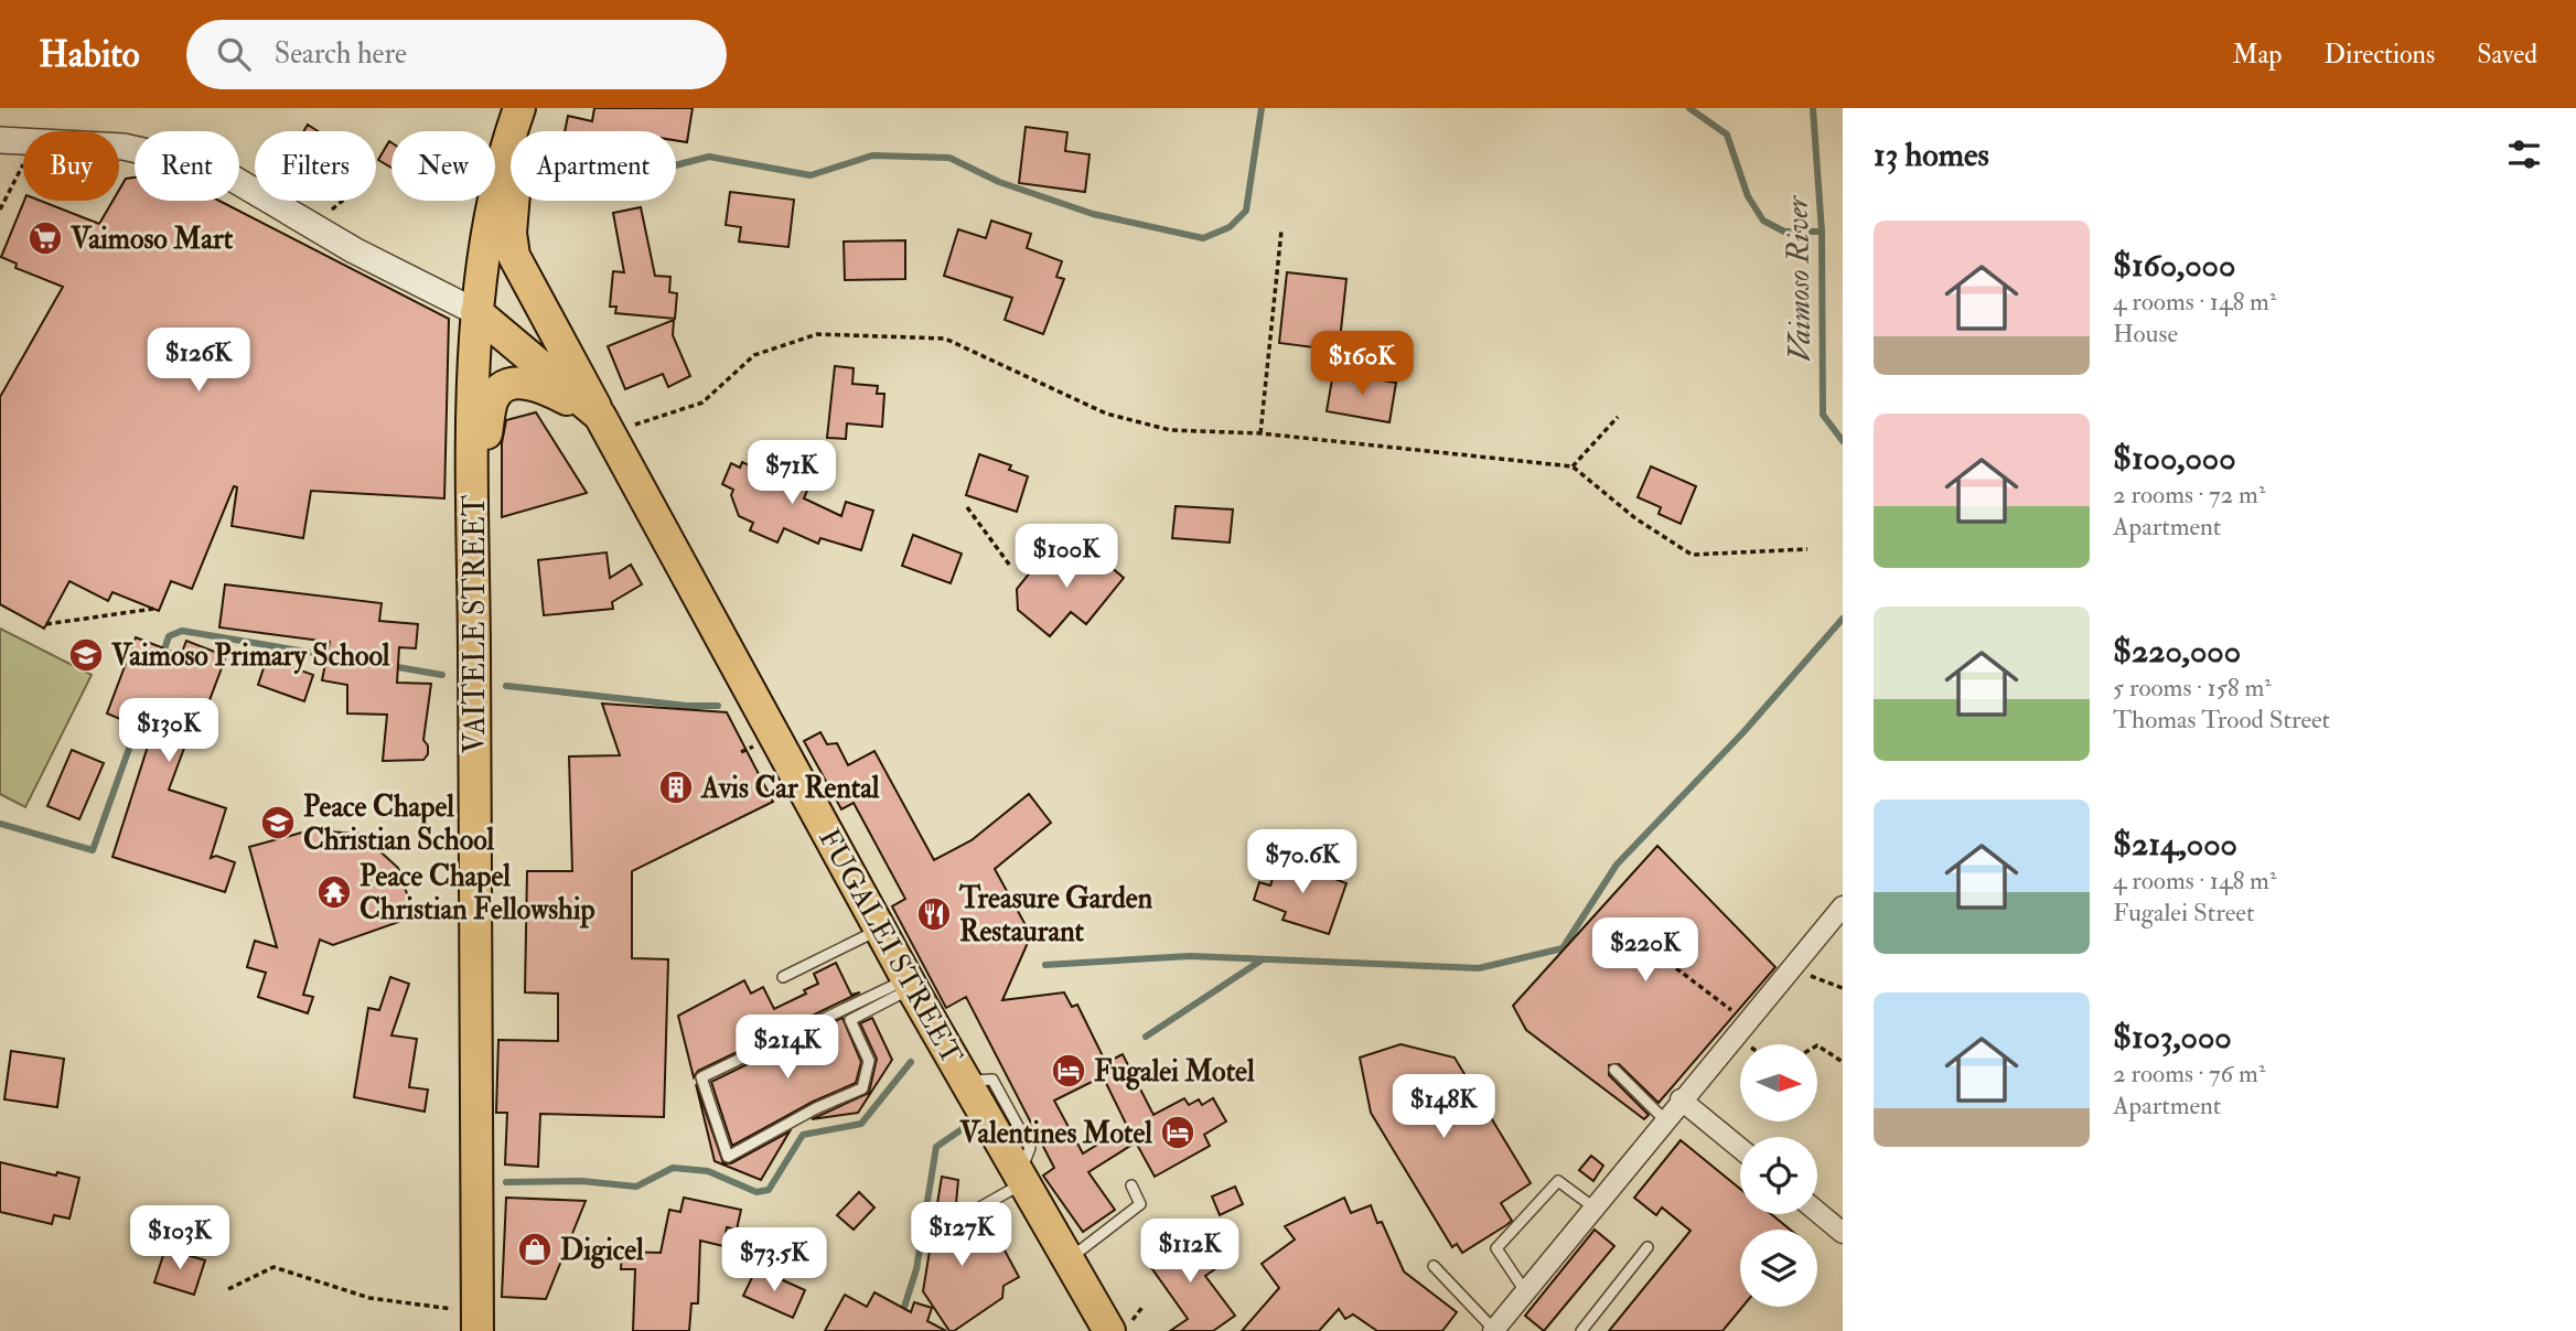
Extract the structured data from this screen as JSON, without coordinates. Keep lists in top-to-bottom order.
{
  "streets": {
    "main road": ["VAITELE STREET", "FUGALEI STREET"]
  },
  "crossings": [
    ["VAITELE STREET", "FUGALEI STREET"]
  ],
  "water": ["Vaimoso River"],
  "places": {
    "supermarket": ["Vaimoso Mart"],
    "school or university": ["Vaimoso Primary School", "Peace Chapel Christian School"],
    "building": ["Avis Car Rental"],
    "temple": ["Peace Chapel Christian Fellowship"],
    "restaurant": ["Treasure Garden Restaurant"],
    "hotel": ["Fugalei Motel", "Valentines Motel"],
    "shop": ["Digicel"]
  },
  "north": "right",
  "page": {
    "header": "Habito",
    "search": "Search here",
    "nav": ["Map", "Directions", "Saved"],
    "heading": "13 homes",
    "chip": [
      "Buy",
      "Rent",
      "Filters",
      "New",
      "Apartment"
    ],
    "list": [
      {
        "name": "$160,000",
        "note": "4 rooms · 148 m² · House"
      },
      {
        "name": "$100,000",
        "note": "2 rooms · 72 m² · Apartment"
      },
      {
        "name": "$220,000",
        "note": "5 rooms · 158 m² · Thomas Trood Street"
      },
      {
        "name": "$214,000",
        "note": "4 rooms · 148 m² · Fugalei Street"
      },
      {
        "name": "$103,000",
        "note": "2 rooms · 76 m² · Apartment"
      }
    ],
    "price": [
      "$126K",
      "$160K",
      "$71K",
      "$100K",
      "$130K",
      "$70.6K",
      "$220K",
      "$214K",
      "$148K",
      "$127K",
      "$103K",
      "$112K",
      "$73.5K"
    ]
  }
}
